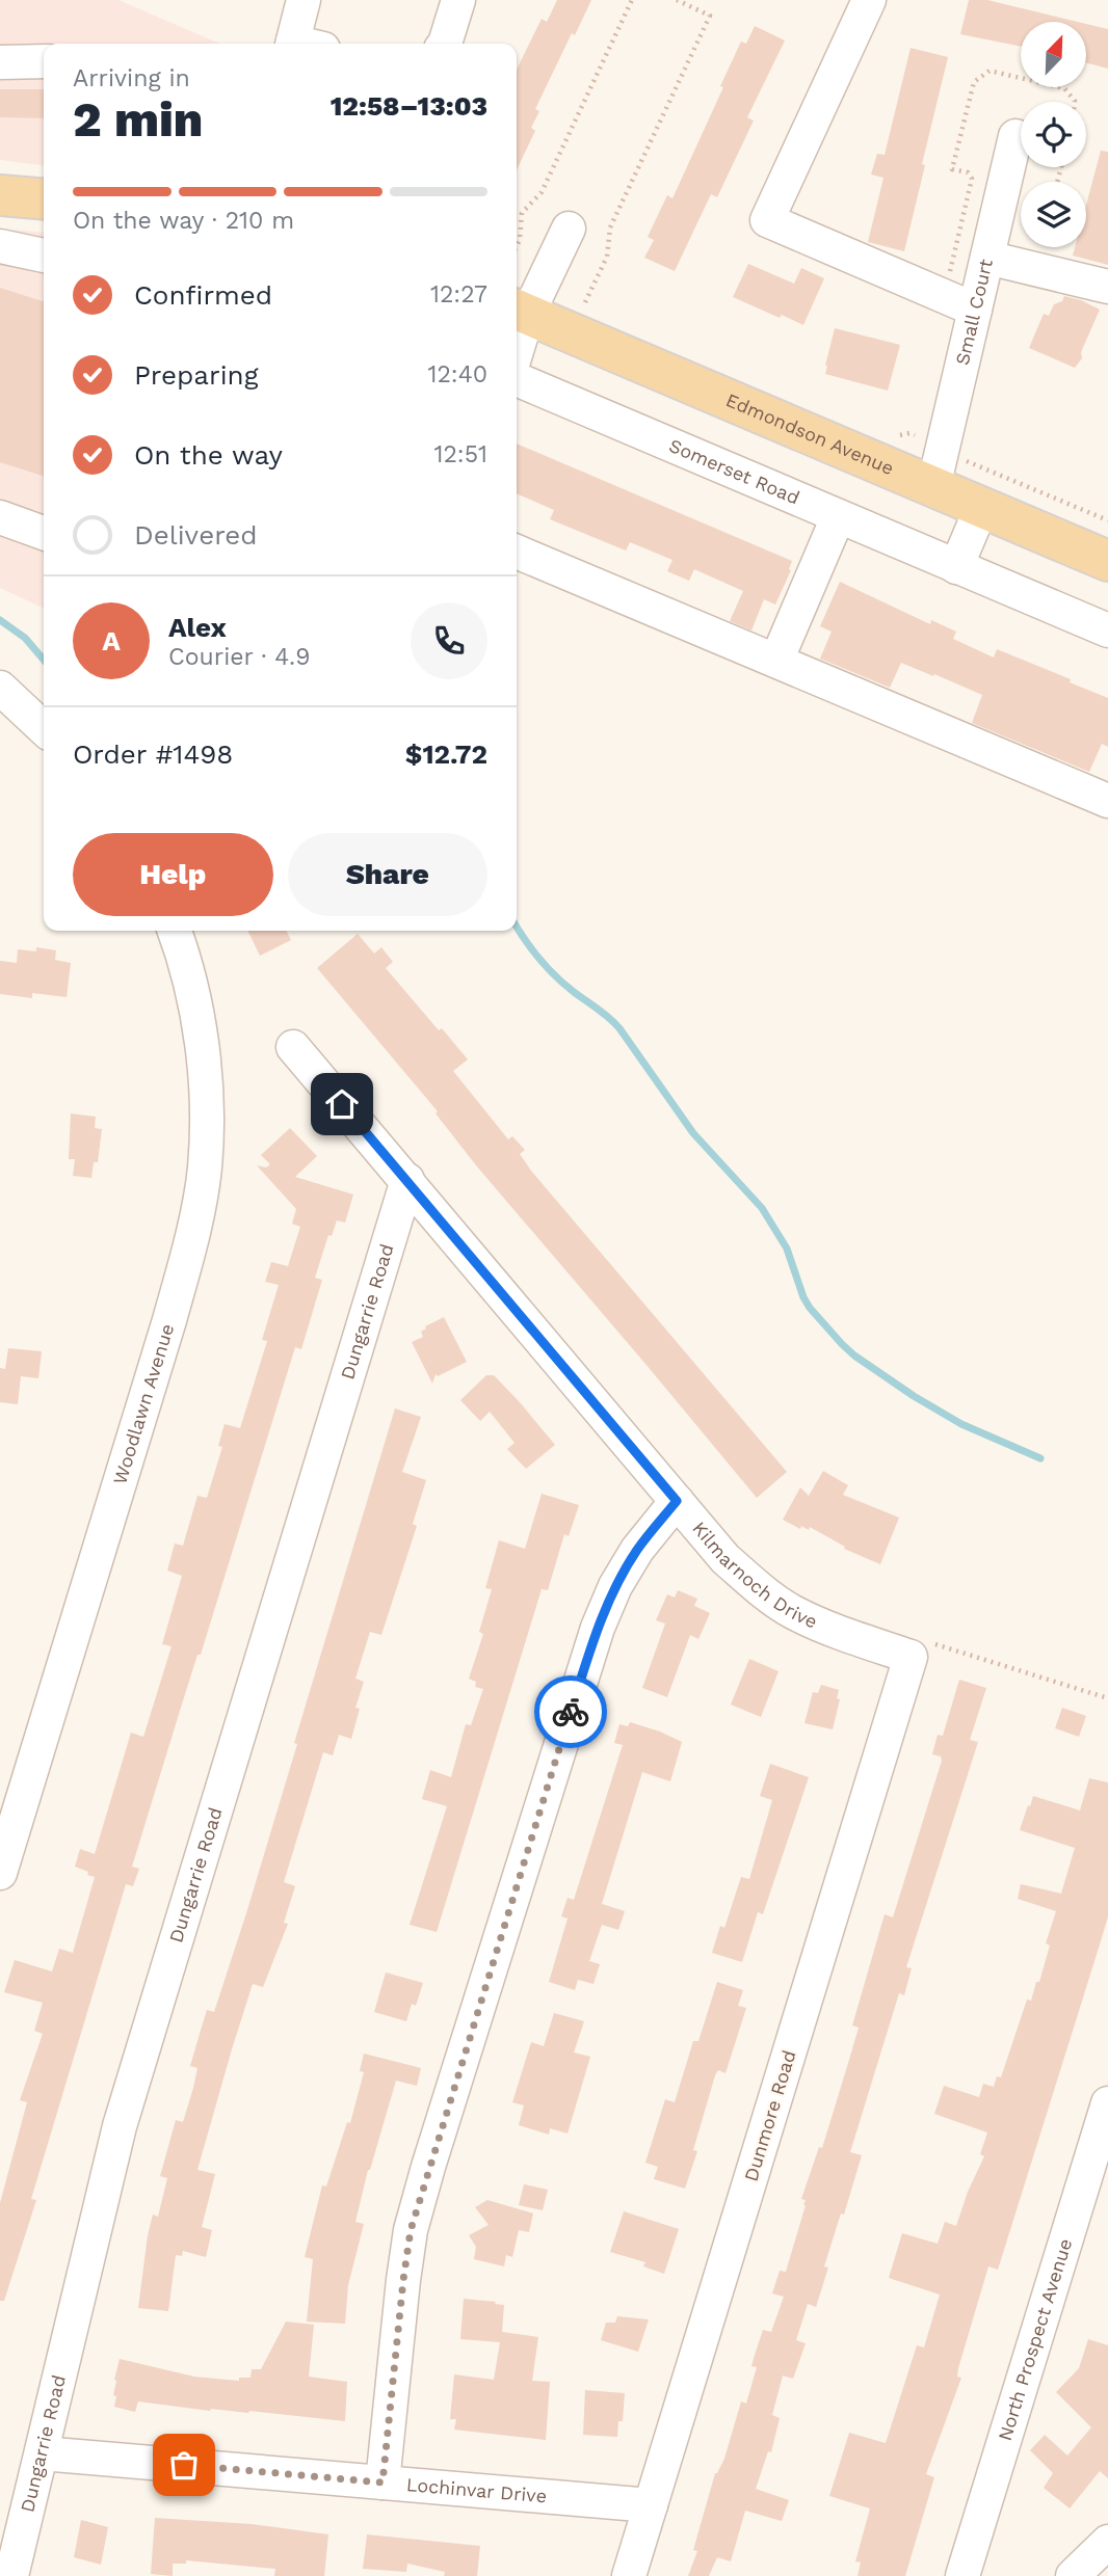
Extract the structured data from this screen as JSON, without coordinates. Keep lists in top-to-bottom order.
{
  "streets": {
    "main road": ["Edmondson Avenue"],
    "street": [
      "Small Court",
      "Somerset Road",
      "Dungarrie Road",
      "Woodlawn Avenue",
      "Kilmarnoch Drive",
      "Dunmore Road",
      "North Prospect Avenue",
      "Lochinvar Drive"
    ]
  },
  "crossings": [
    ["Small Court", "Edmondson Avenue"],
    ["Dungarrie Road", "Kilmarnoch Drive"],
    ["Dungarrie Road", "Lochinvar Drive"],
    ["Kilmarnoch Drive", "Dunmore Road"],
    ["Dunmore Road", "Lochinvar Drive"]
  ],
  "north": "top right",
  "page": {
    "heading": ["2 min", "Arriving in", "12:58–13:03"],
    "panel": [
      "Alex",
      "Courier · 4.9",
      "Order #1498",
      "$12.72"
    ],
    "bar": "On the way · 210 m",
    "list": [
      ["Confirmed", "12:27"],
      ["Preparing", "12:40"],
      ["On the way", "12:51"],
      "Delivered"
    ],
    "round": "A",
    "buttons": ["Help", "Share"]
  }
}
